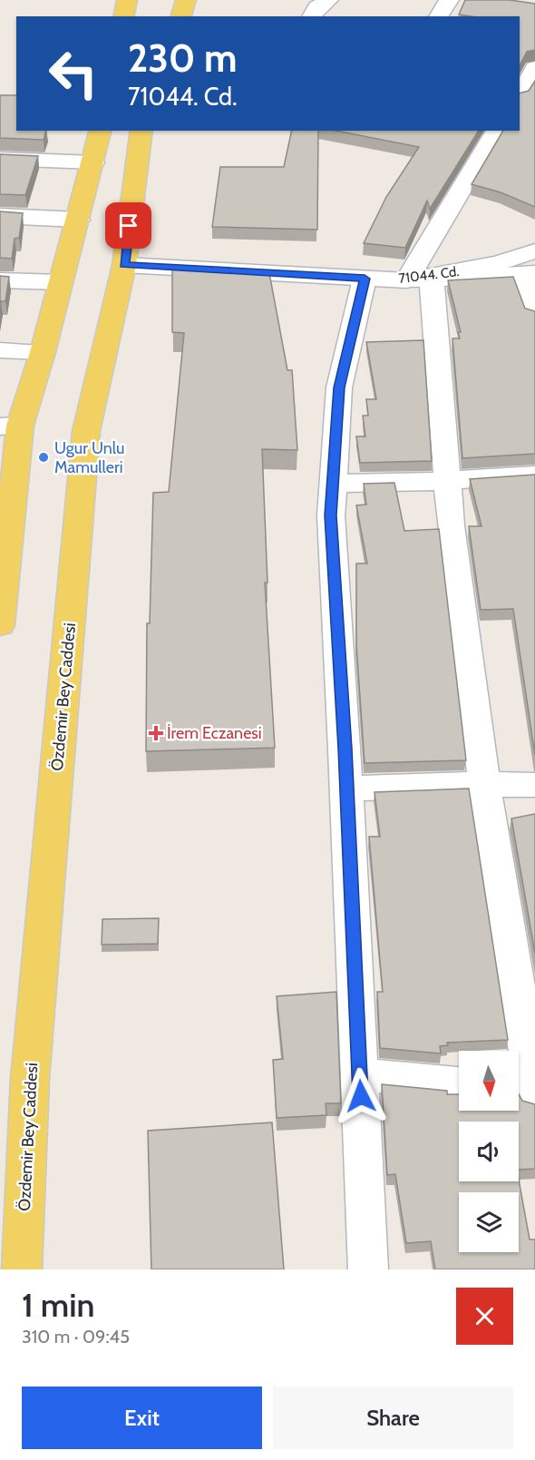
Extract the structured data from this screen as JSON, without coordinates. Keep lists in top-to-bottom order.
{
  "streets": {
    "main road": ["Özdemir Bey Caddesi"],
    "street": ["71044. Cd."]
  },
  "crossings": [
    ["71044. Cd.", "Özdemir Bey Caddesi"]
  ],
  "places": {
    "other": ["Ugur Unlu Mamulleri"],
    "health": ["İrem Eczanesi"]
  },
  "north": "bottom",
  "page": {
    "turn": ["230 m", "71044. Cd."],
    "heading": ["1 min", "310 m · 09:45"],
    "buttons": ["Exit", "Share"]
  }
}
